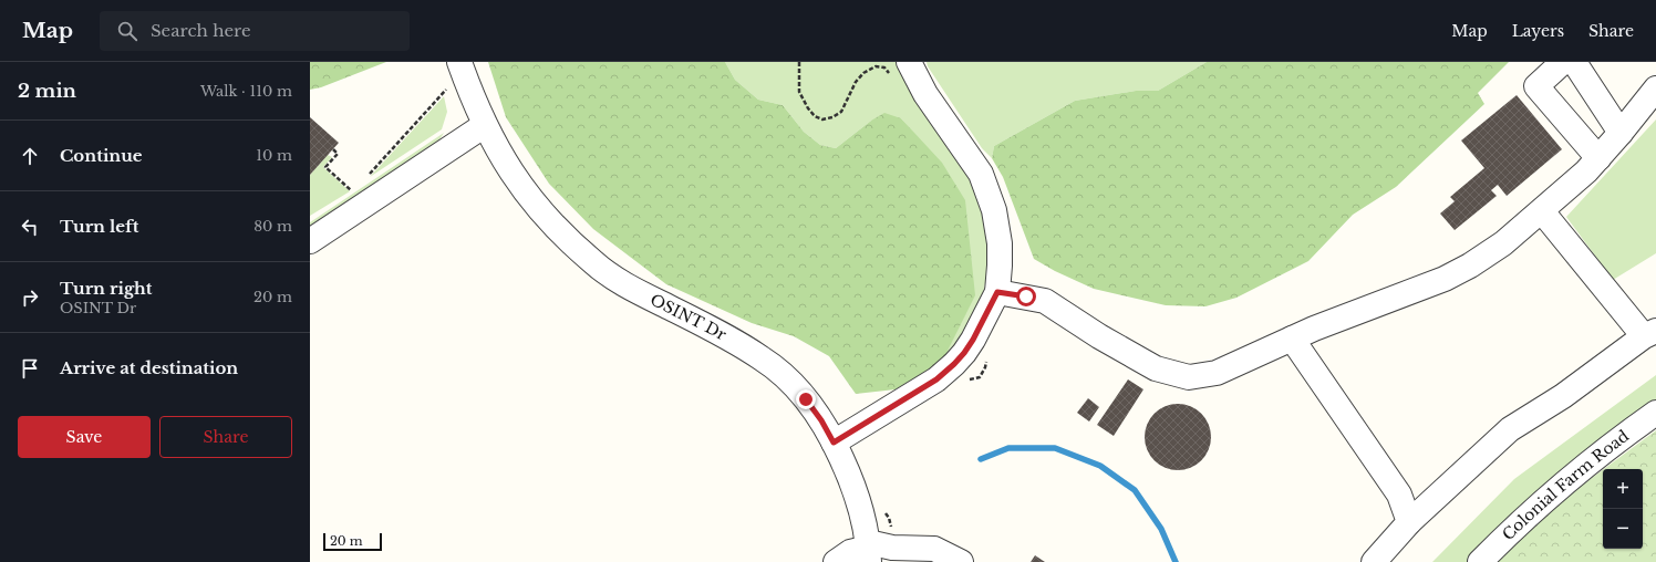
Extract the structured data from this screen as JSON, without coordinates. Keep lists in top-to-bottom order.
{
  "streets": {
    "street": ["OSINT Dr", "Colonial Farm Road"]
  },
  "scale_bar": "20 m",
  "page": {
    "header": "Map",
    "search": "Search here",
    "nav": ["Map", "Layers", "Share"],
    "heading": ["2 min", "Walk · 110 m"],
    "list": [
      ["Continue", "10 m"],
      ["Turn left", "80 m"],
      ["Turn right", "OSINT Dr", "20 m"],
      "Arrive at destination"
    ],
    "buttons": ["Save", "Share"],
    "map_buttons": ["+", "−"],
    "scale": "20 m"
  }
}
